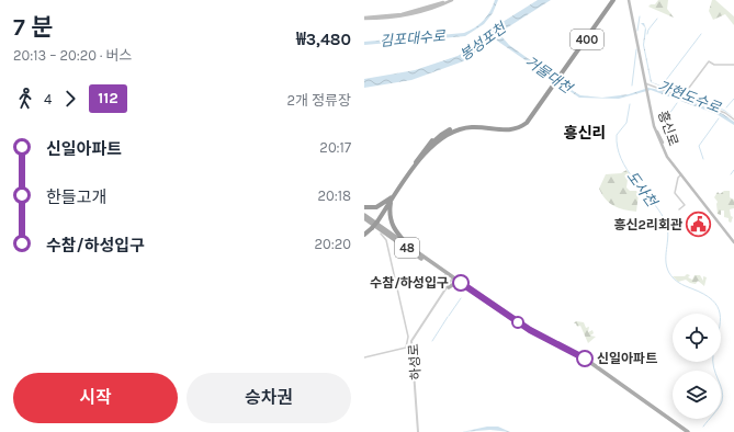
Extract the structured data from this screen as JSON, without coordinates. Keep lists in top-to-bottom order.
{
  "streets": {
    "highway": ["400"],
    "main road": ["흥신로", "48"],
    "street": ["하성로"]
  },
  "crossings": [
    ["48", "하성로"]
  ],
  "districts": ["흥신리"],
  "water": [
    "김포대수로",
    "봉성포천",
    "거물대천",
    "가현도수로",
    "도사천"
  ],
  "places": {
    "public building": ["흥신2리회관"],
    "other": ["수참/하성입구", "신일아파트"]
  },
  "lines": ["bus line 112"],
  "page": {
    "heading": ["7 분", "20:13 – 20:20 · 버스", "₩3,480"],
    "legs": ["4", "112", "2개 정류장"],
    "list": [
      {
        "name": "신일아파트",
        "value": "20:17"
      },
      {
        "name": "한들고개",
        "value": "20:18"
      },
      {
        "name": "수참/하성입구",
        "value": "20:20"
      }
    ],
    "buttons": ["시작", "승차권"]
  }
}
